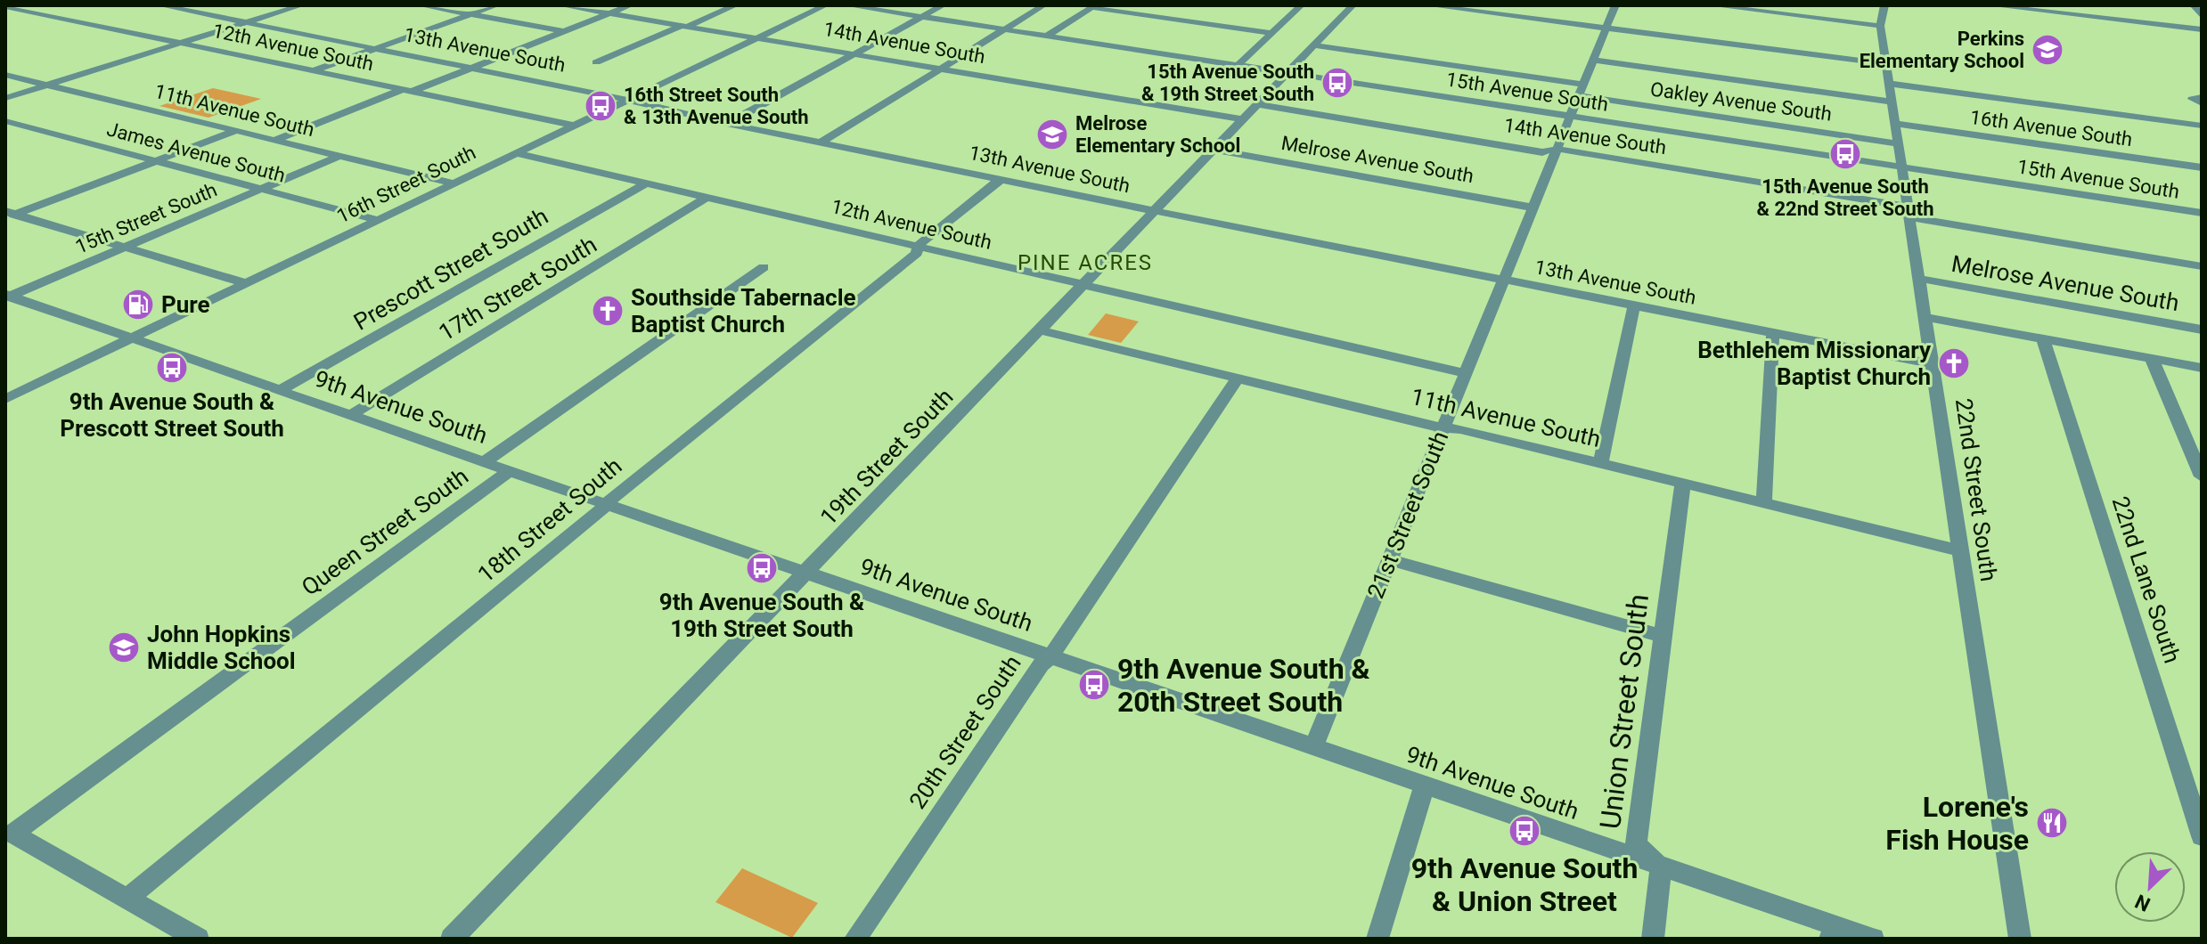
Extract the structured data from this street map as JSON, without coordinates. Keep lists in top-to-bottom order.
{
  "streets": {
    "street": [
      "14th Avenue South",
      "12th Avenue South",
      "13th Avenue South",
      "15th Avenue South",
      "Oakley Avenue South",
      "11th Avenue South",
      "16th Avenue South",
      "James Avenue South",
      "Melrose Avenue South",
      "16th Street South",
      "15th Street South",
      "Prescott Street South",
      "17th Street South",
      "9th Avenue South",
      "19th Street South",
      "22nd Street South",
      "21st Street South",
      "18th Street South",
      "Queen Street South",
      "22nd Lane South",
      "Union Street South",
      "20th Street South"
    ]
  },
  "crossings": [
    ["14th Avenue South", "16th Street South"],
    ["14th Avenue South", "19th Street South"],
    ["14th Avenue South", "22nd Street South"],
    ["14th Avenue South", "21st Street South"],
    ["12th Avenue South", "16th Street South"],
    ["12th Avenue South", "Prescott Street South"],
    ["12th Avenue South", "17th Street South"],
    ["12th Avenue South", "19th Street South"],
    ["12th Avenue South", "21st Street South"],
    ["12th Avenue South", "18th Street South"],
    ["13th Avenue South", "16th Street South"],
    ["13th Avenue South", "19th Street South"],
    ["13th Avenue South", "22nd Street South"],
    ["13th Avenue South", "21st Street South"],
    ["13th Avenue South", "18th Street South"],
    ["15th Avenue South", "19th Street South"],
    ["15th Avenue South", "22nd Street South"],
    ["15th Avenue South", "21st Street South"],
    ["Oakley Avenue South", "22nd Street South"],
    ["Oakley Avenue South", "21st Street South"],
    ["11th Avenue South", "16th Street South"],
    ["11th Avenue South", "15th Street South"],
    ["11th Avenue South", "19th Street South"],
    ["11th Avenue South", "22nd Street South"],
    ["11th Avenue South", "21st Street South"],
    ["11th Avenue South", "Union Street South"],
    ["11th Avenue South", "20th Street South"],
    ["16th Avenue South", "22nd Street South"],
    ["James Avenue South", "16th Street South"],
    ["James Avenue South", "15th Street South"],
    ["Melrose Avenue South", "19th Street South"],
    ["Melrose Avenue South", "22nd Street South"],
    ["Melrose Avenue South", "21st Street South"],
    ["16th Street South", "9th Avenue South"],
    ["15th Street South", "9th Avenue South"],
    ["Prescott Street South", "9th Avenue South"],
    ["17th Street South", "9th Avenue South"],
    ["9th Avenue South", "19th Street South"],
    ["9th Avenue South", "21st Street South"],
    ["9th Avenue South", "18th Street South"],
    ["9th Avenue South", "Queen Street South"],
    ["9th Avenue South", "Union Street South"],
    ["9th Avenue South", "20th Street South"],
    ["18th Street South", "Queen Street South"]
  ],
  "districts": ["PINE ACRES"],
  "places": {
    "school or university": ["Perkins Elementary School", "Melrose Elementary School", "John Hopkins Middle School"],
    "bus stop": [
      "15th Avenue South & 19th Street South",
      "16th Street South & 13th Avenue South",
      "15th Avenue South & 22nd Street South",
      "9th Avenue South & Prescott Street South",
      "9th Avenue South & 19th Street South",
      "9th Avenue South & 20th Street South",
      "9th Avenue South & Union Street"
    ],
    "fuel station": ["Pure"],
    "church": ["Southside Tabernacle Baptist Church", "Bethlehem Missionary Baptist Church"],
    "restaurant": ["Lorene's Fish House"]
  },
  "north": "bottom left"
}
